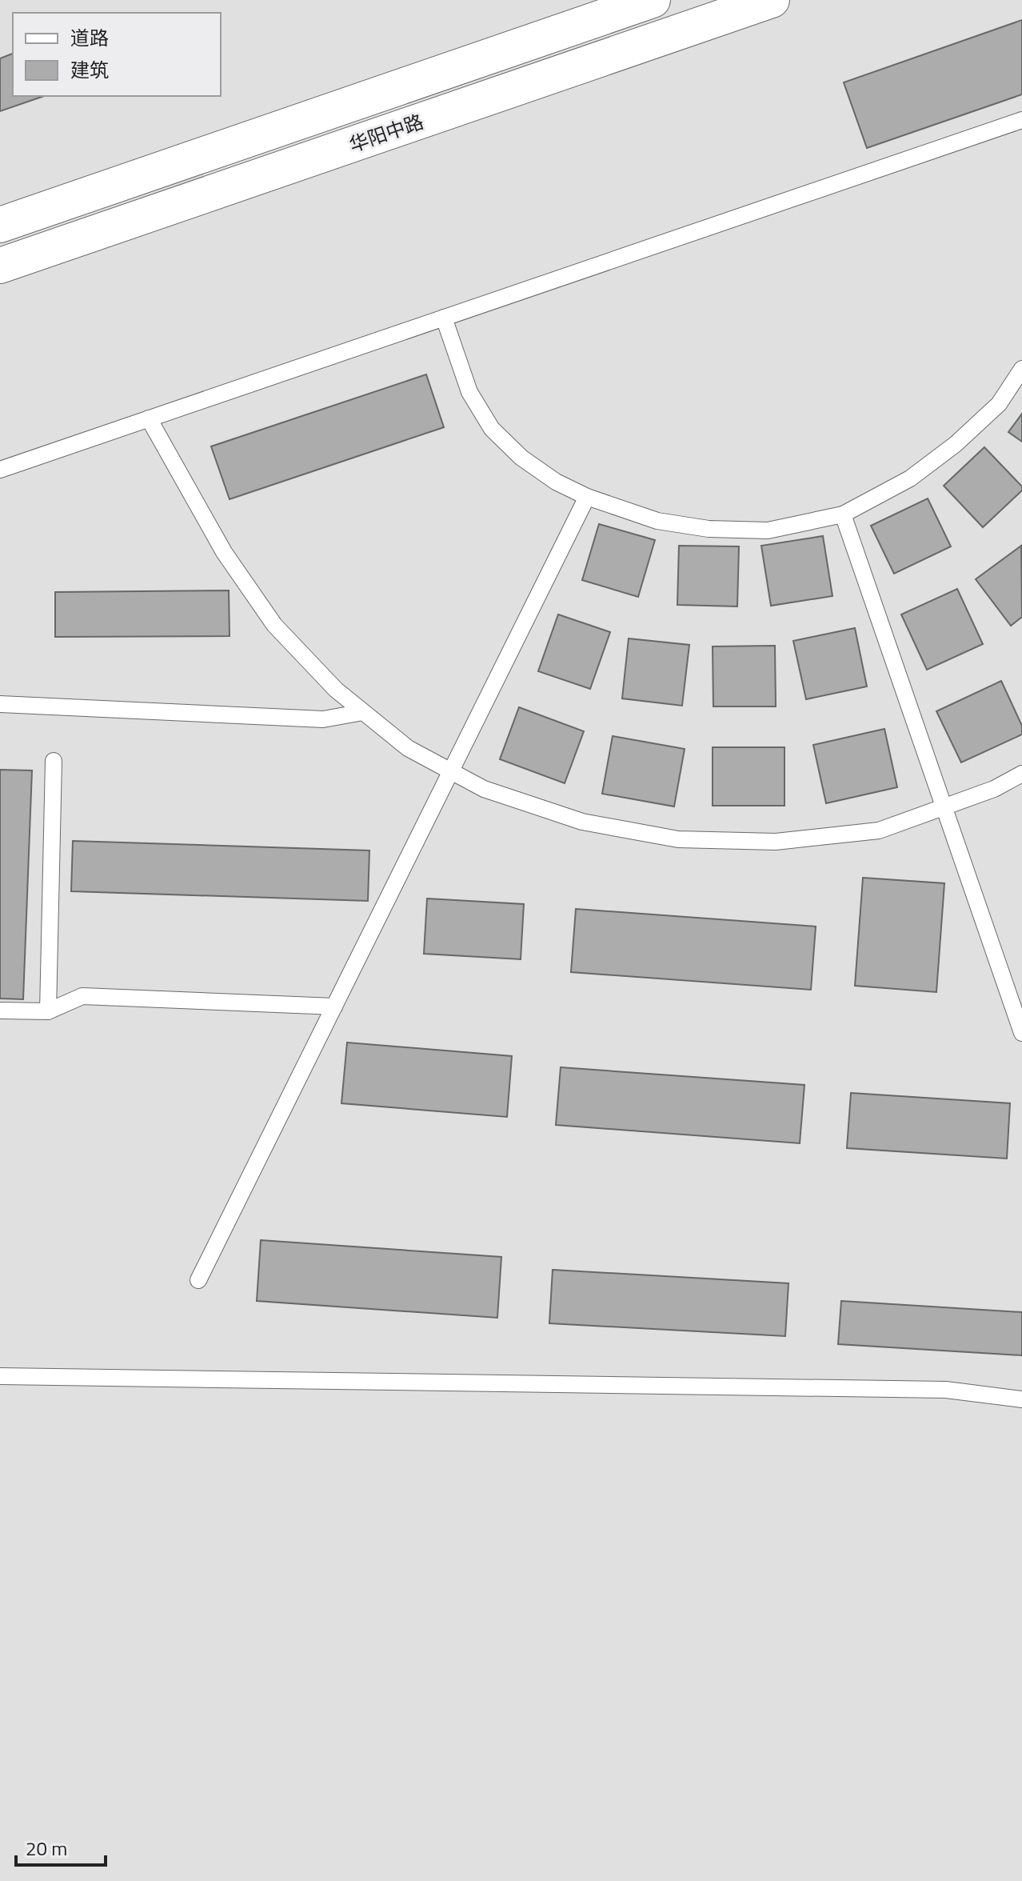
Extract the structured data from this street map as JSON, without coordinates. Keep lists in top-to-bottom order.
{
  "streets": {
    "main road": ["华阳中路"]
  },
  "legend": ["道路", "建筑"],
  "scale_bar": "20 m"
}
